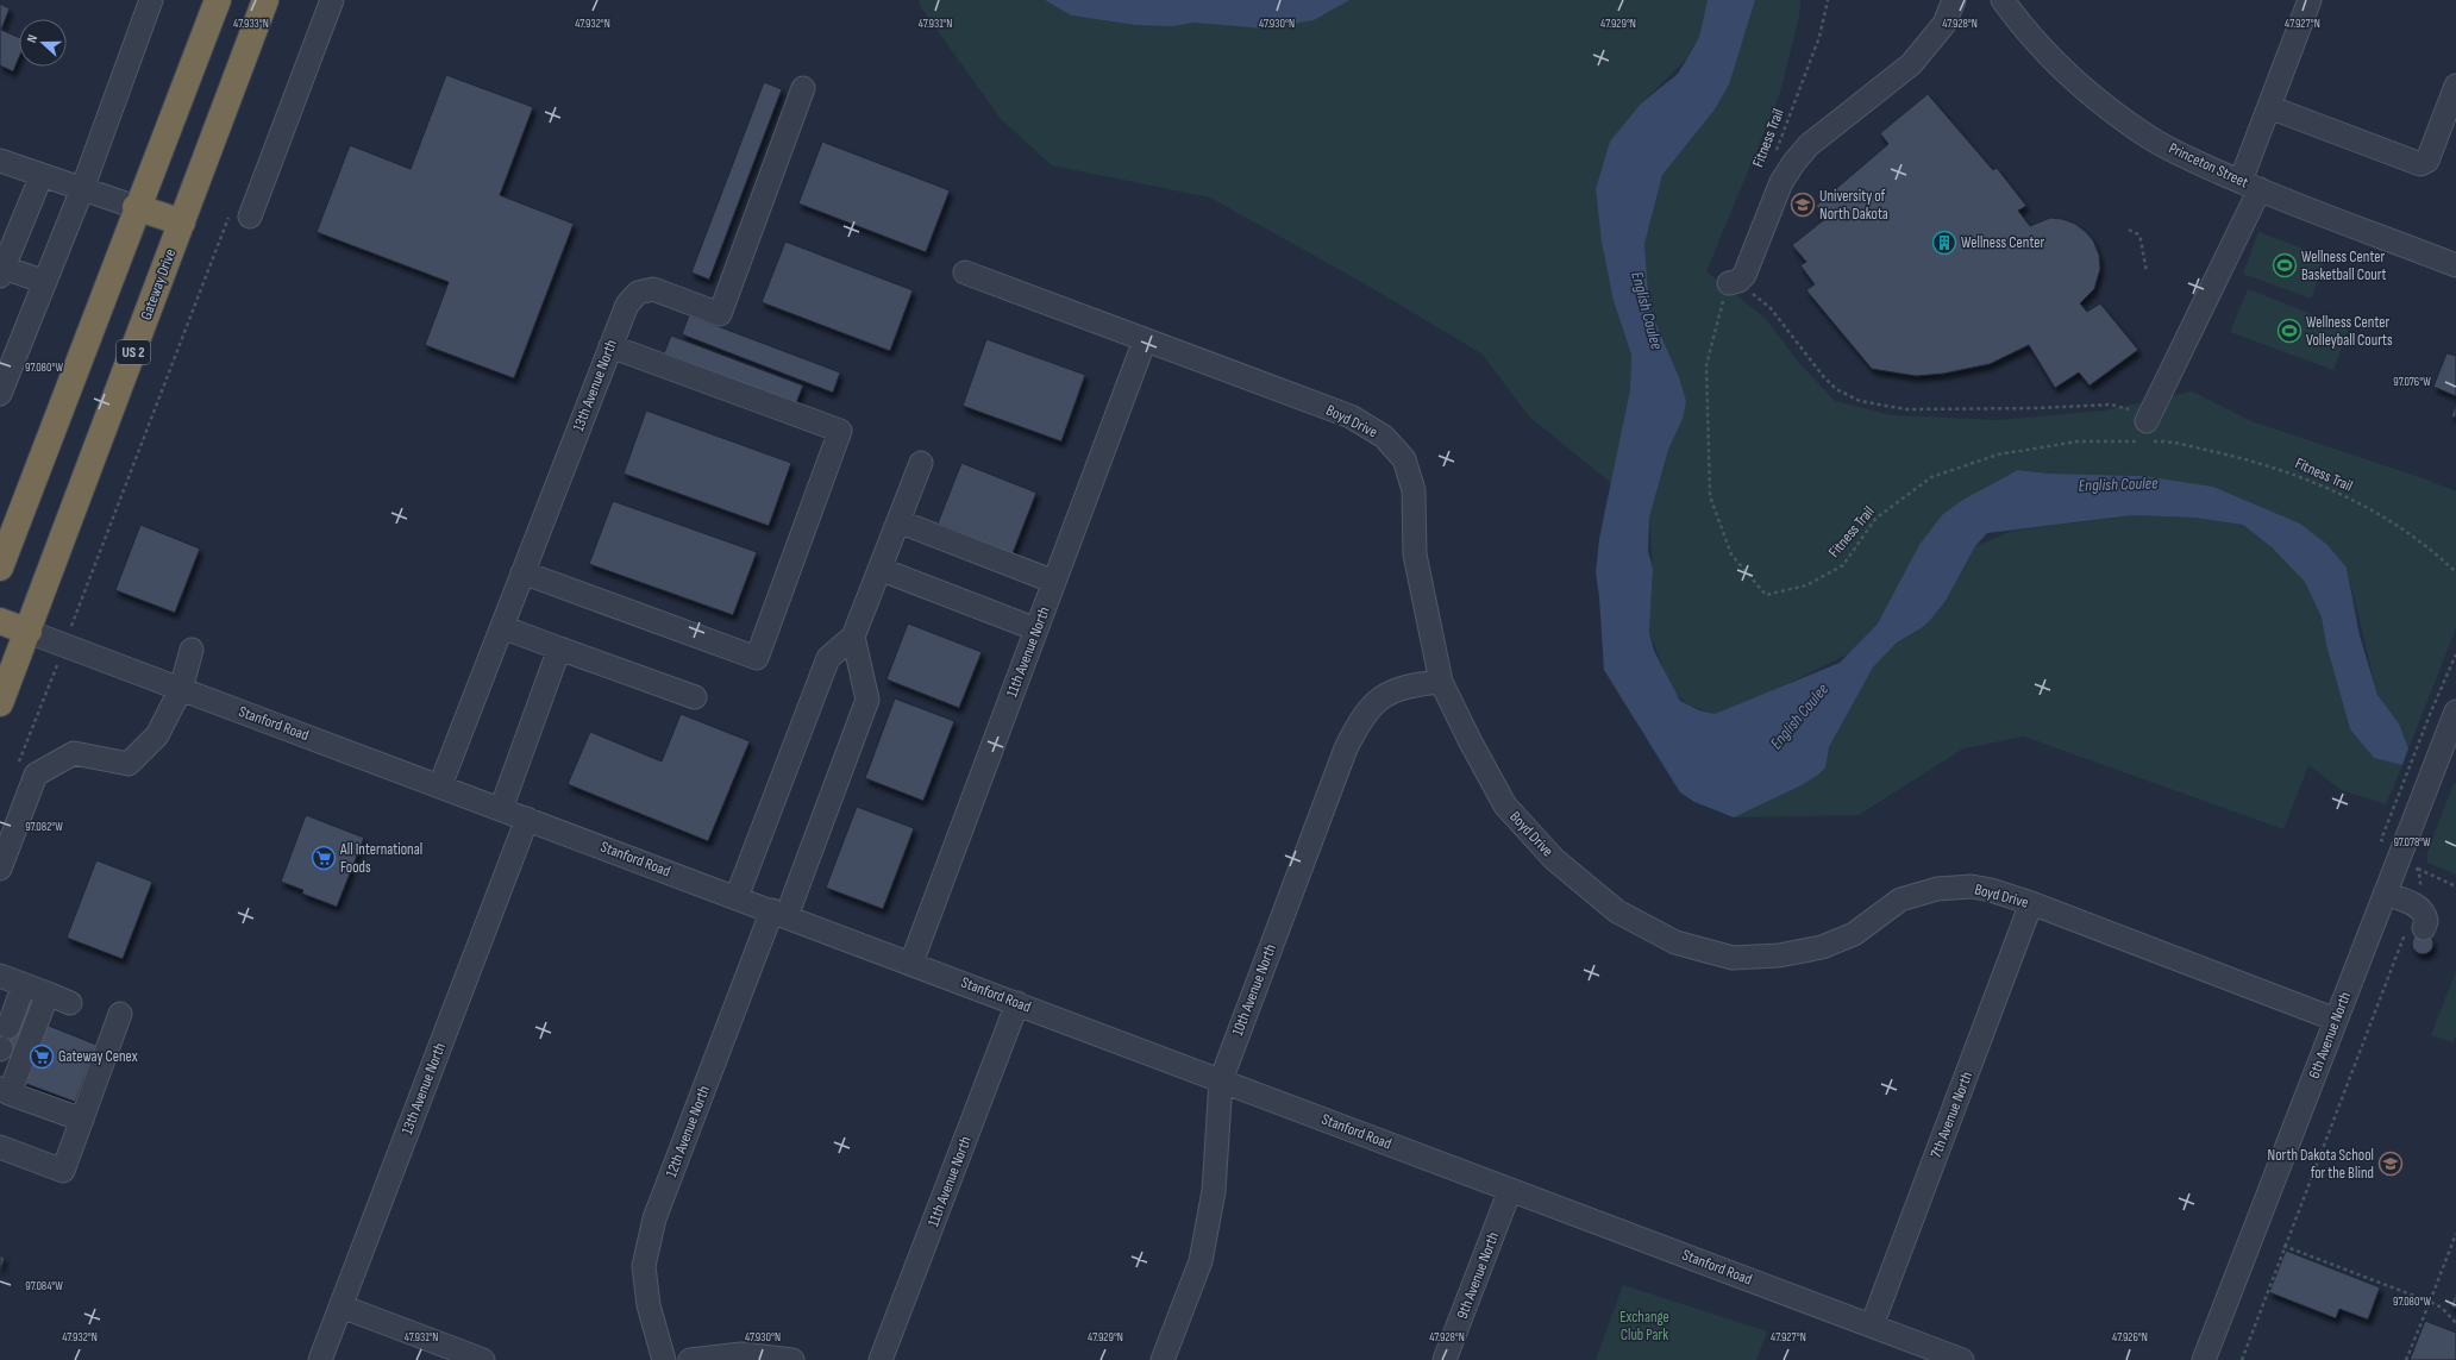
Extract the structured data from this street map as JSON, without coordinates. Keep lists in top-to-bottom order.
{
  "streets": {
    "highway": ["Gateway Drive", "US 2"],
    "street": [
      "Princeton Street",
      "13th Avenue North",
      "Boyd Drive",
      "11th Avenue North",
      "Stanford Road",
      "10th Avenue North",
      "6th Avenue North",
      "7th Avenue North",
      "12th Avenue North",
      "9th Avenue North"
    ],
    "path": ["Fitness Trail"]
  },
  "crossings": [
    ["Gateway Drive", "Stanford Road"],
    ["13th Avenue North", "Stanford Road"],
    ["Boyd Drive", "11th Avenue North"],
    ["Boyd Drive", "10th Avenue North"],
    ["Boyd Drive", "6th Avenue North"],
    ["Boyd Drive", "7th Avenue North"],
    ["11th Avenue North", "Stanford Road"],
    ["Stanford Road", "10th Avenue North"],
    ["Stanford Road", "7th Avenue North"],
    ["Stanford Road", "12th Avenue North"],
    ["Stanford Road", "9th Avenue North"]
  ],
  "water": ["English Coulee"],
  "parks": ["Exchange Club Park"],
  "places": {
    "school or university": ["University of North Dakota", "North Dakota School for the Blind"],
    "building": ["Wellness Center"],
    "sports": ["Wellness Center Basketball Court", "Wellness Center Volleyball Courts"],
    "supermarket": ["All International Foods", "Gateway Cenex"]
  },
  "north": "left",
  "coordinates": [
    "47.933°N",
    "47.932°N",
    "47.931°N",
    "47.930°N",
    "47.929°N",
    "47.928°N",
    "47.927°N",
    "97.080°W",
    "97.076°W",
    "97.082°W",
    "97.078°W",
    "97.084°W",
    "47.926°N"
  ]
}
